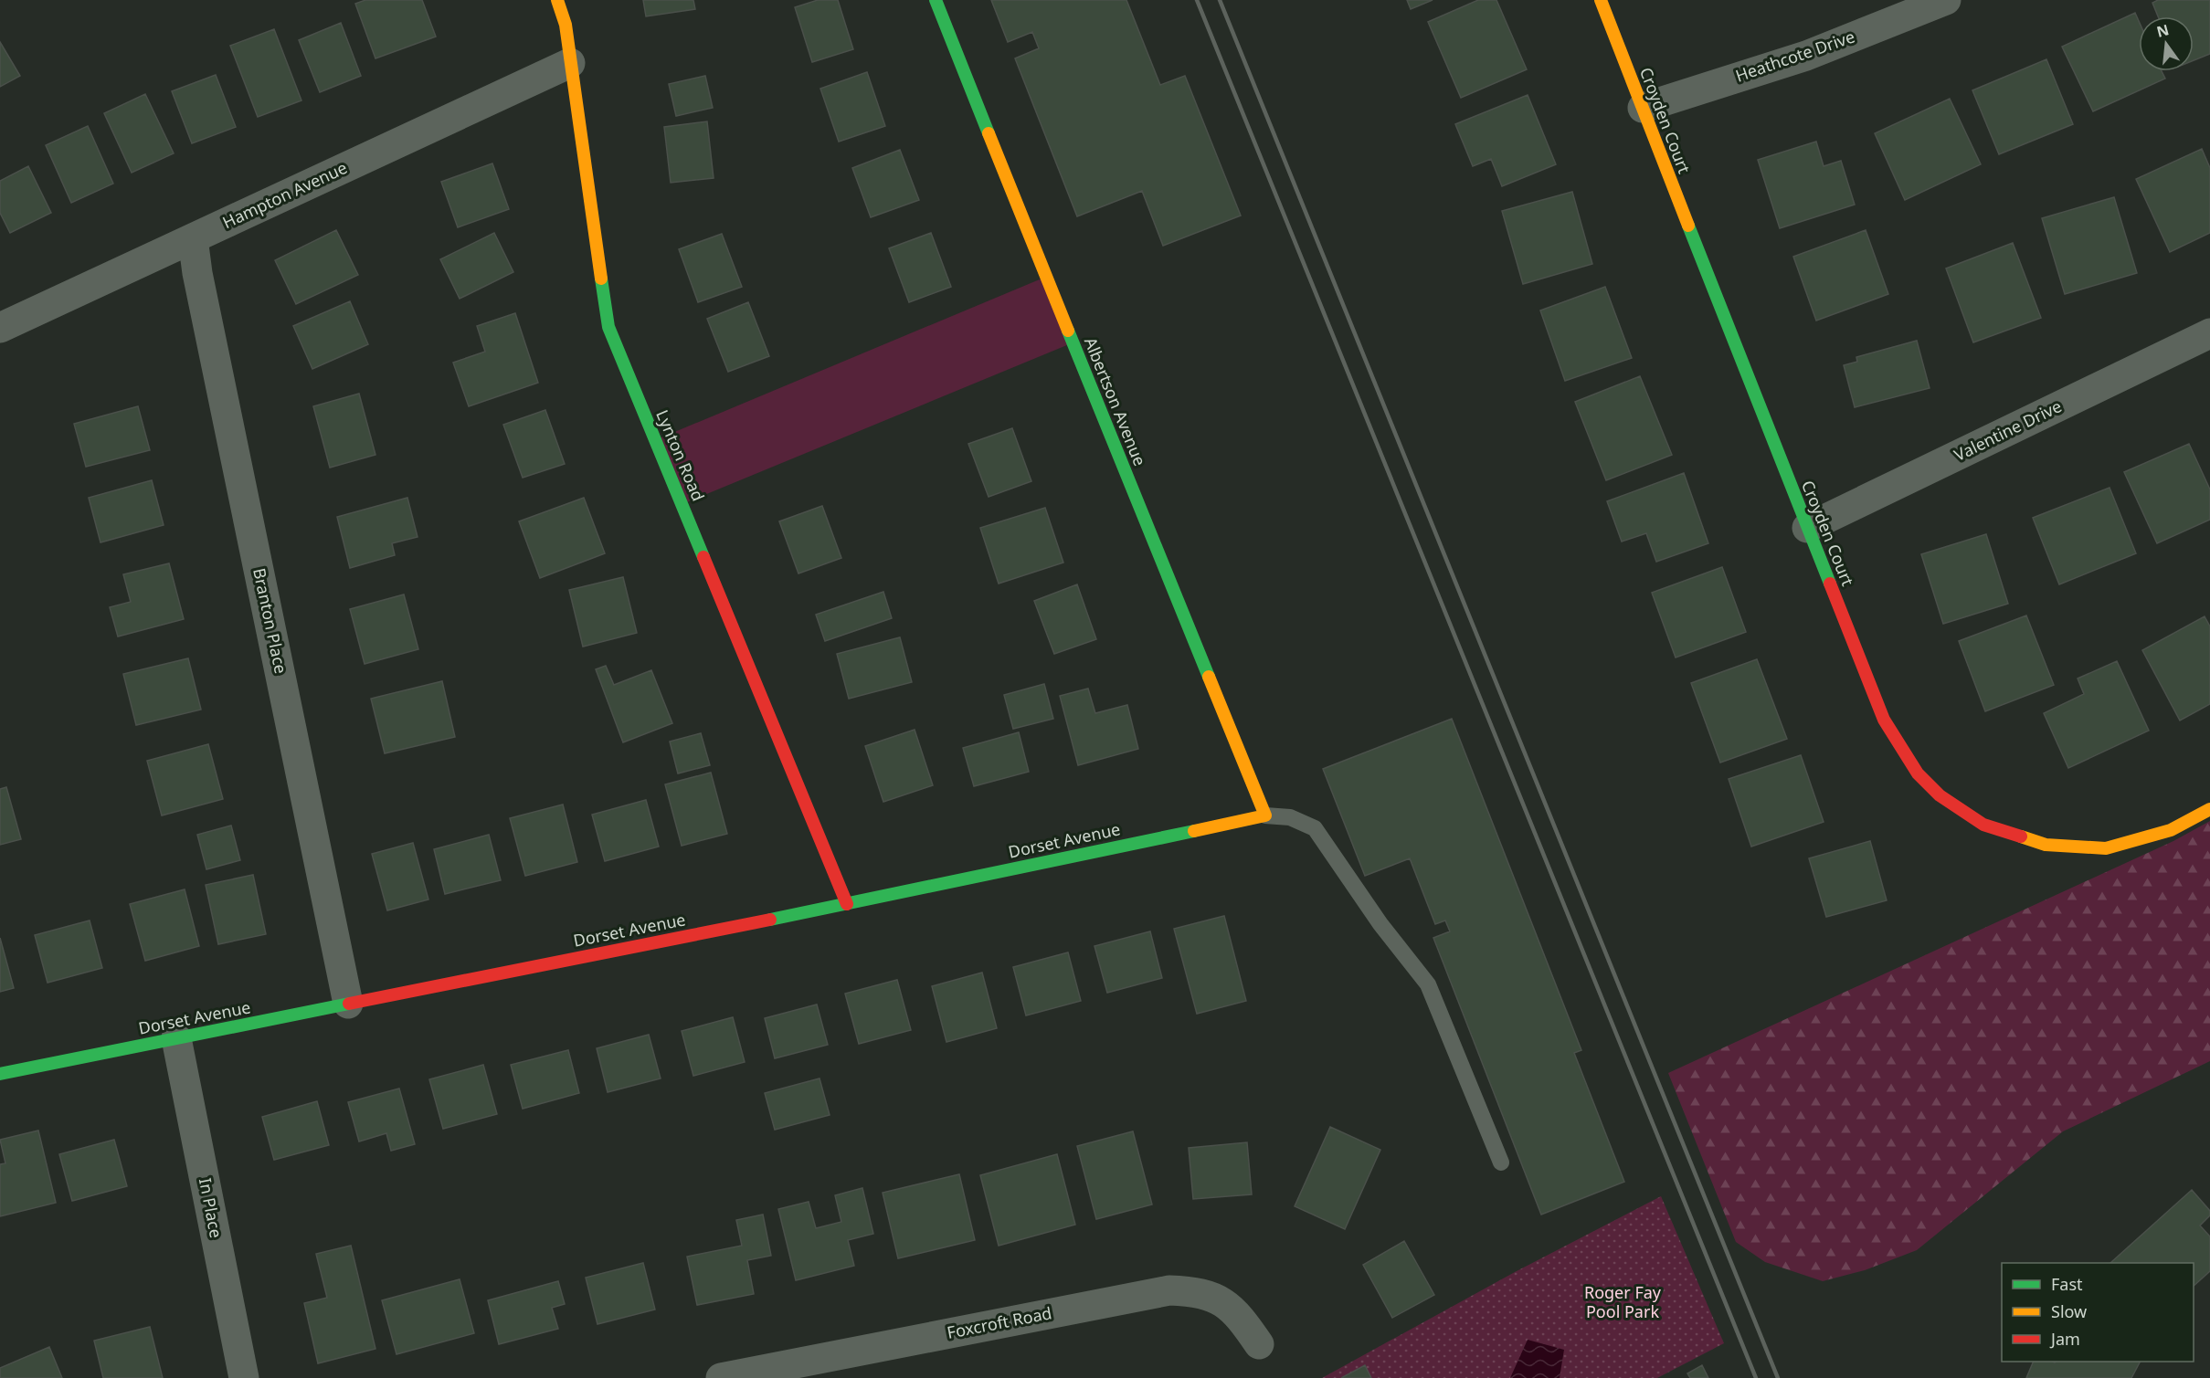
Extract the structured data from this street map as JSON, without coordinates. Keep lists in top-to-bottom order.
{
  "streets": {
    "street": [
      "Heathcote Drive",
      "Croyden Court",
      "Hampton Avenue",
      "Albertson Avenue",
      "Valentine Drive",
      "Lynton Road",
      "Branton Place",
      "Dorset Avenue",
      "In Place",
      "Foxcroft Road"
    ]
  },
  "crossings": [
    ["Heathcote Drive", "Croyden Court"],
    ["Croyden Court", "Valentine Drive"],
    ["Hampton Avenue", "Lynton Road"],
    ["Hampton Avenue", "Branton Place"],
    ["Albertson Avenue", "Dorset Avenue"],
    ["Lynton Road", "Dorset Avenue"],
    ["Branton Place", "Dorset Avenue"],
    ["Dorset Avenue", "In Place"]
  ],
  "parks": ["Roger Fay Pool Park"],
  "legend": ["Fast", "Slow", "Jam"],
  "north": "top"
}
